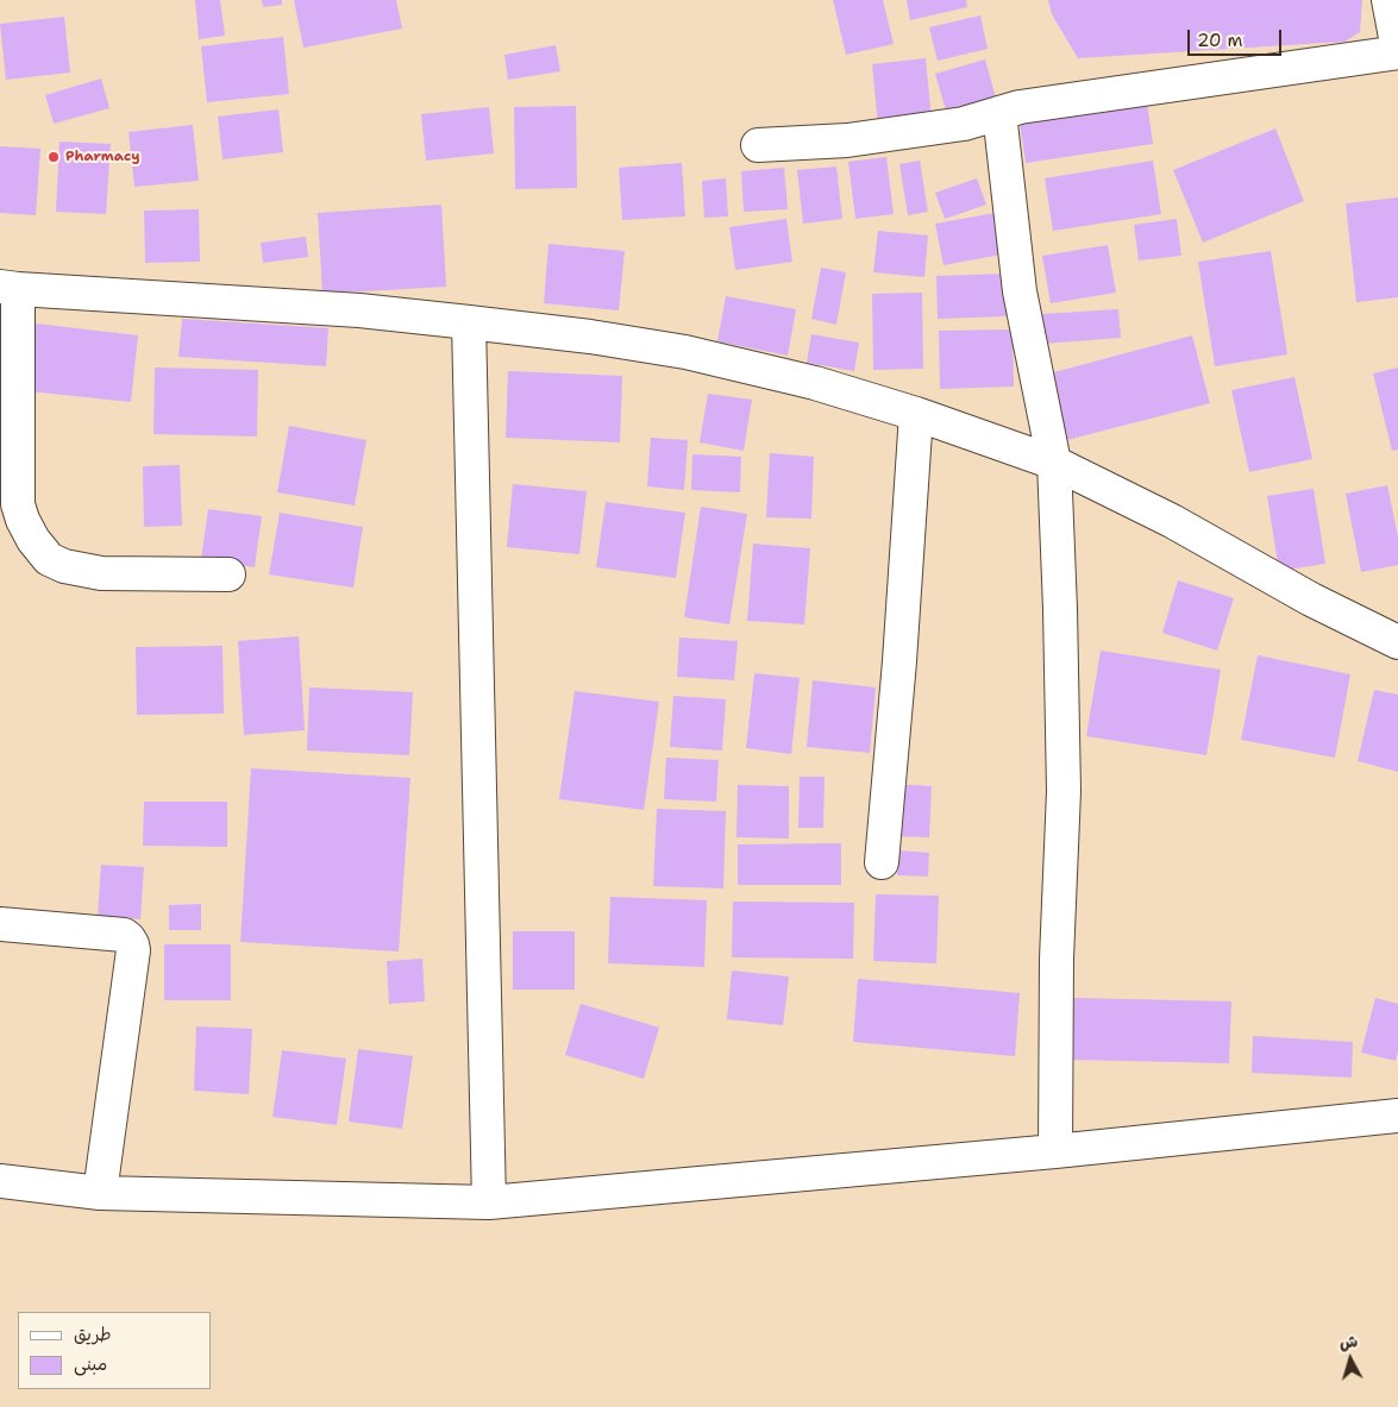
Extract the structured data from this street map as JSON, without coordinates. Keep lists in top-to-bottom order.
{
  "places": ["Pharmacy"],
  "legend": ["طريق", "مبنى"],
  "scale_bar": "20 m",
  "north": "top"
}
